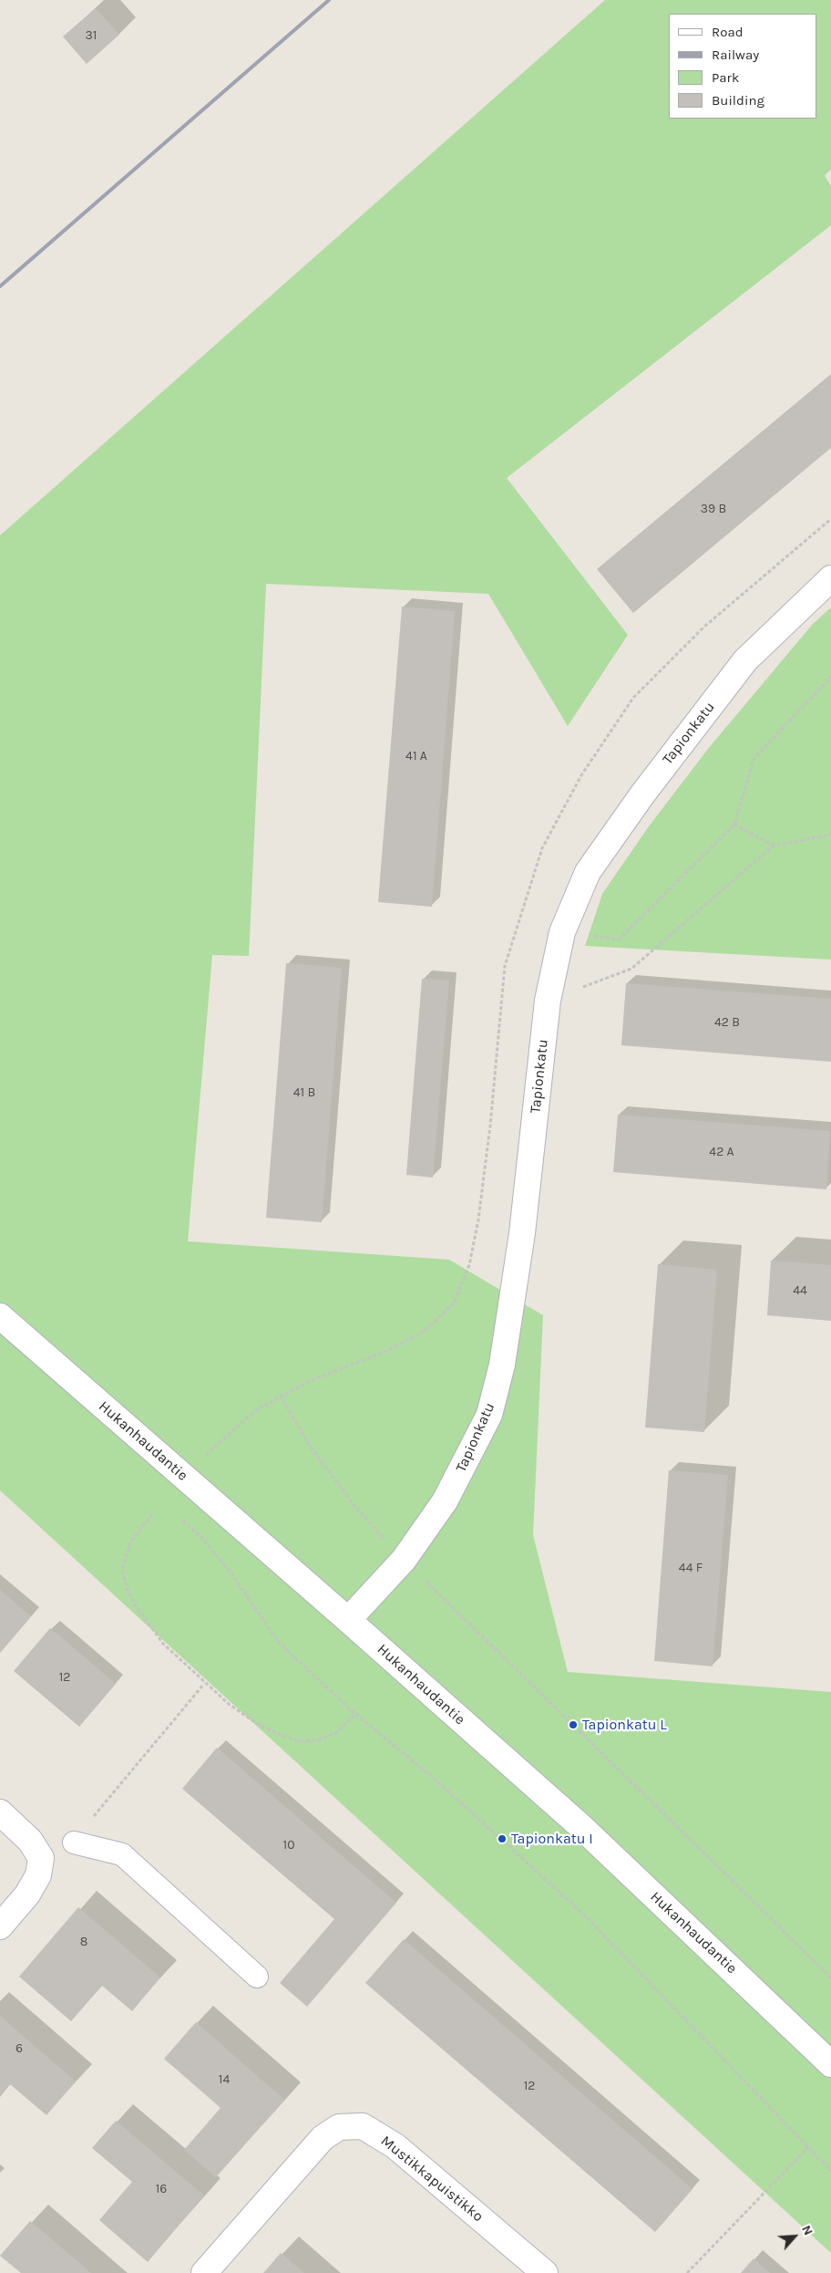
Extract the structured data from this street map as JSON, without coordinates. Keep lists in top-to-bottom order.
{
  "streets": {
    "street": ["Tapionkatu", "Hukanhaudantie", "Mustikkapuistikko"]
  },
  "crossings": [
    ["Tapionkatu", "Hukanhaudantie"]
  ],
  "places": ["Tapionkatu L", "Tapionkatu I"],
  "house_numbers": [
    "31",
    "39 B",
    "41 A",
    "42 B",
    "41 B",
    "42 A",
    "44",
    "44 F",
    "12",
    "10",
    "8",
    "6",
    "14",
    "12",
    "16"
  ],
  "legend": [
    "Road",
    "Railway",
    "Park",
    "Building"
  ],
  "north": "top right"
}
